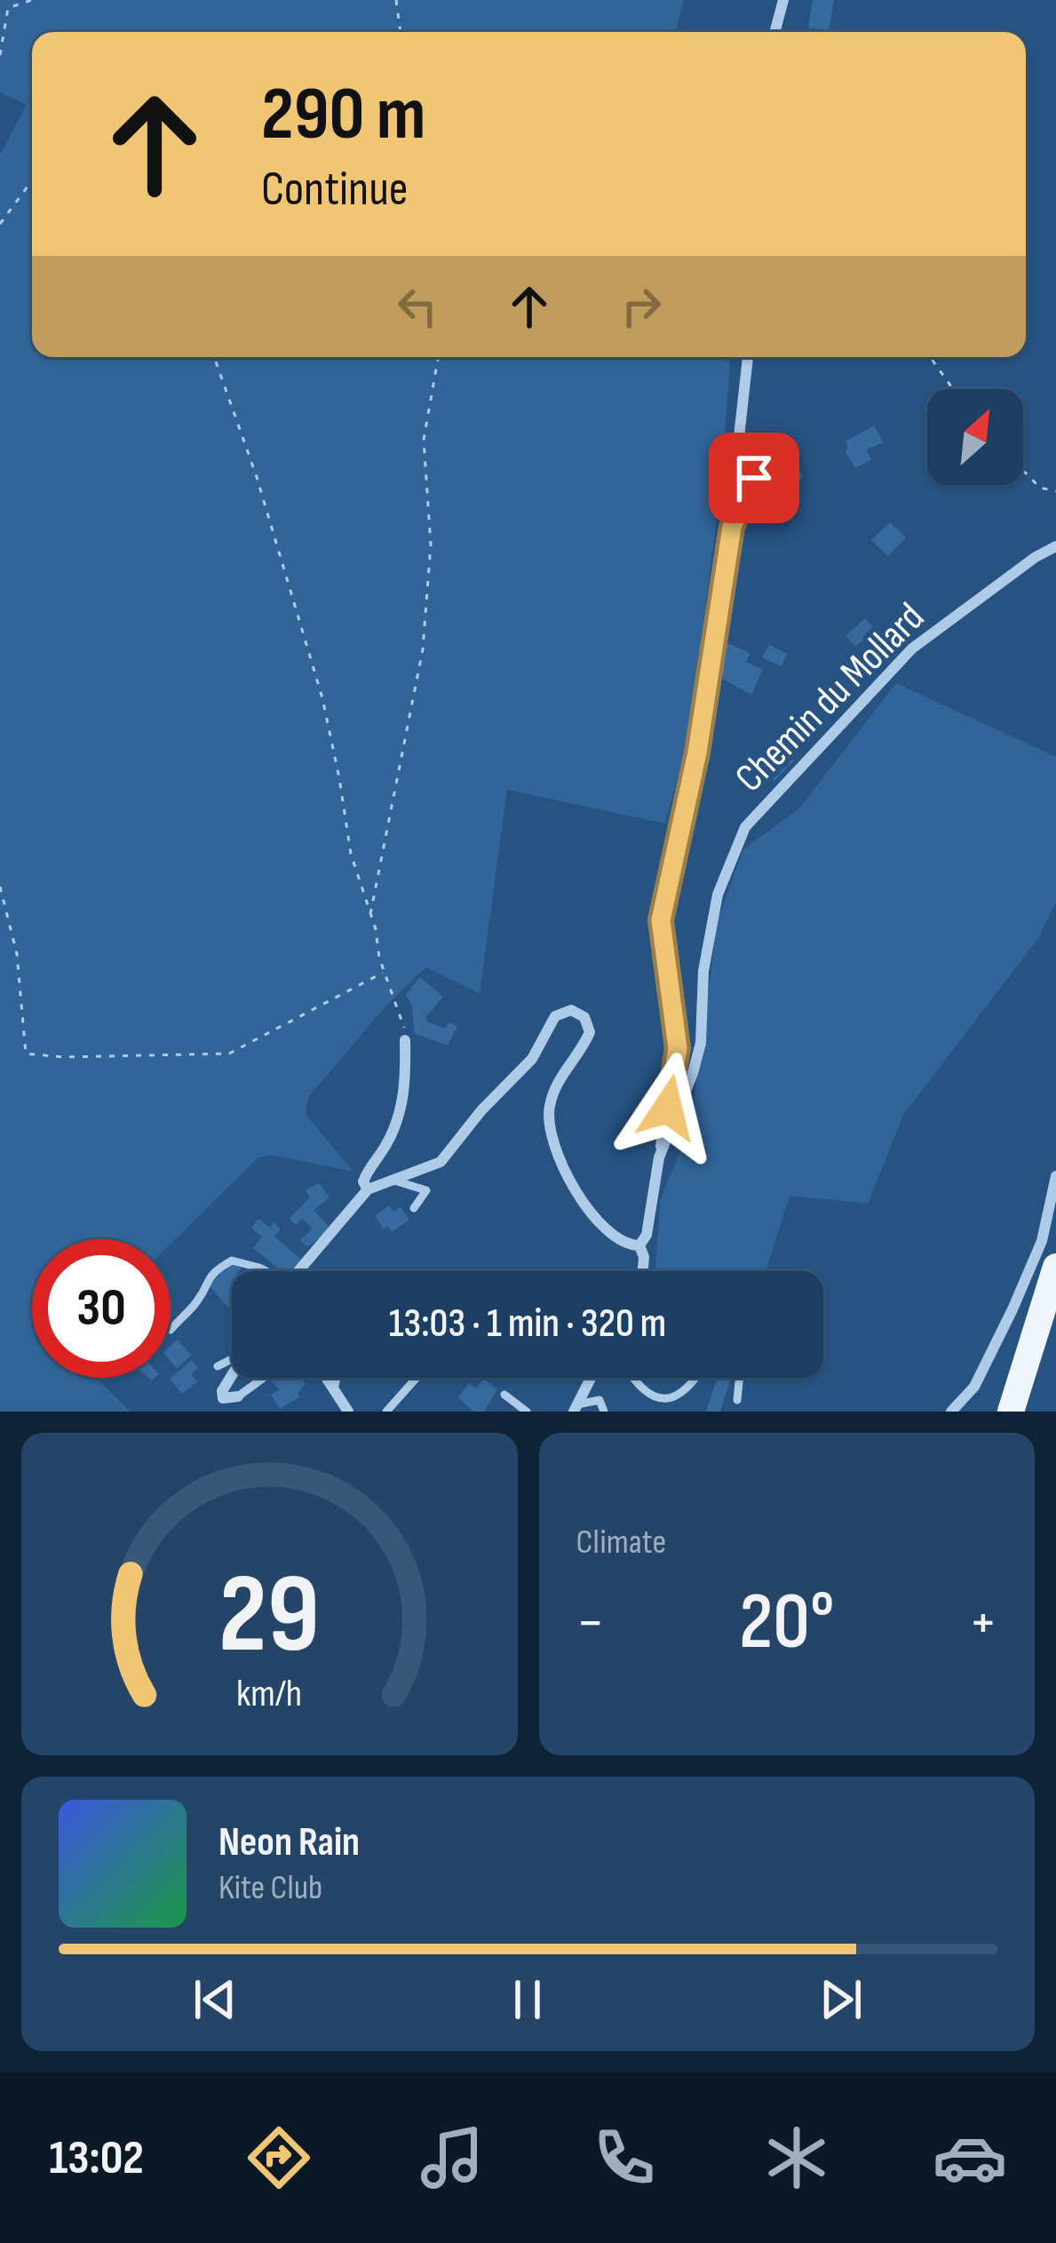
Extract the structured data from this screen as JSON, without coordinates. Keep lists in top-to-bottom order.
{
  "streets": {
    "street": ["Chemin du Mollard"]
  },
  "north": "top right",
  "page": {
    "turn": ["290 m", "Continue"],
    "limit": "30",
    "trip": "13:03 · 1 min · 320 m",
    "tile": "Climate",
    "heat": ["−", "20°", "+"],
    "song": ["Neon Rain", "Kite Club"],
    "tabs": "13:02",
    "gauge": ["29", "km/h"]
  }
}
